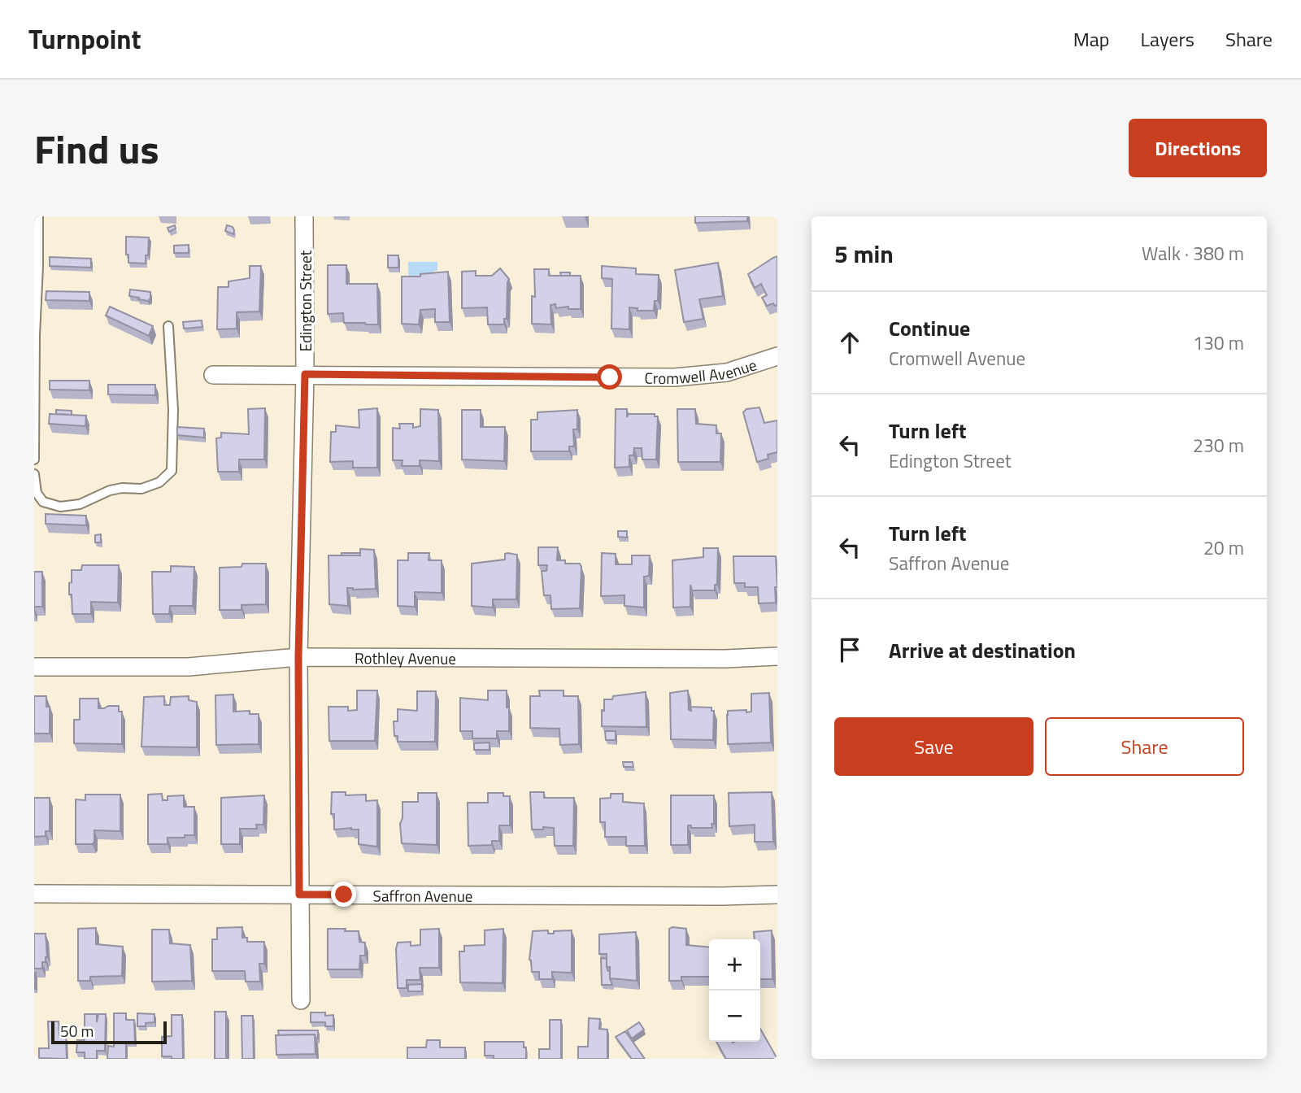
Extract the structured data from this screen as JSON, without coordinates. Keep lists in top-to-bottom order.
{
  "streets": {
    "street": [
      "Edington Street",
      "Cromwell Avenue",
      "Rothley Avenue",
      "Saffron Avenue"
    ]
  },
  "crossings": [
    ["Edington Street", "Cromwell Avenue"],
    ["Edington Street", "Rothley Avenue"],
    ["Edington Street", "Saffron Avenue"]
  ],
  "scale_bar": "50 m",
  "page": {
    "header": "Turnpoint",
    "nav": ["Map", "Layers", "Share"],
    "title": "Find us",
    "buttons": [
      "Directions",
      ["Save", "Share"]
    ],
    "heading": ["5 min", "Walk · 380 m"],
    "list": [
      ["Continue", "Cromwell Avenue", "130 m"],
      ["Turn left", "Edington Street", "230 m"],
      ["Turn left", "Saffron Avenue", "20 m"],
      "Arrive at destination"
    ],
    "map_buttons": ["+", "−"],
    "scale": "50 m"
  }
}
